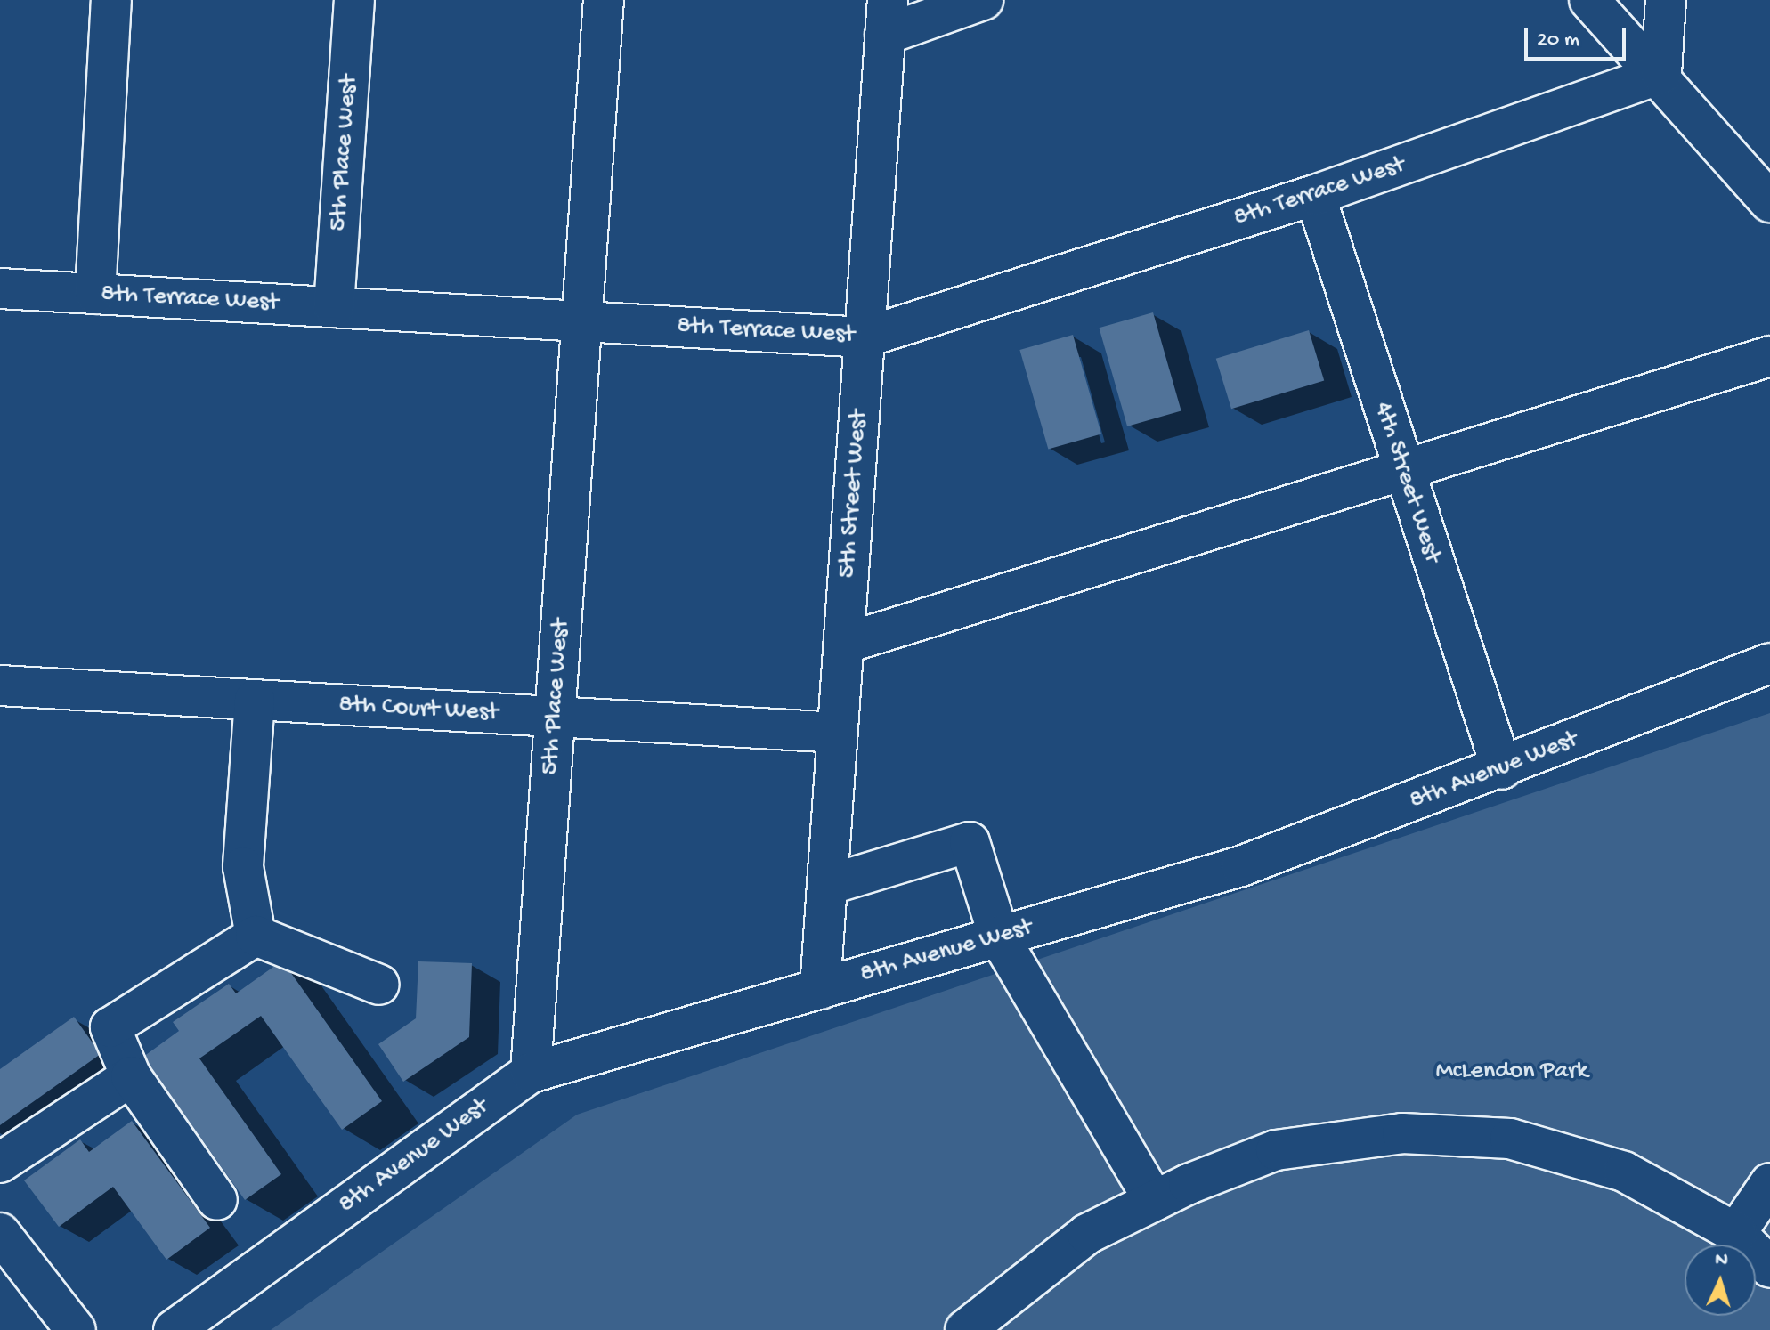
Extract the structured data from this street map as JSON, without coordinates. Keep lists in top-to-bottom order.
{
  "streets": {
    "street": [
      "5th Place West",
      "8th Terrace West",
      "4th Street West",
      "5th Street West",
      "8th Court West",
      "8th Avenue West"
    ]
  },
  "crossings": [
    ["5th Place West", "8th Terrace West"],
    ["5th Place West", "8th Court West"],
    ["5th Place West", "8th Avenue West"],
    ["8th Terrace West", "4th Street West"],
    ["8th Terrace West", "5th Street West"],
    ["4th Street West", "8th Avenue West"],
    ["5th Street West", "8th Court West"],
    ["5th Street West", "8th Avenue West"]
  ],
  "parks": ["McLendon Park"],
  "scale_bar": "20 m",
  "north": "top"
}
